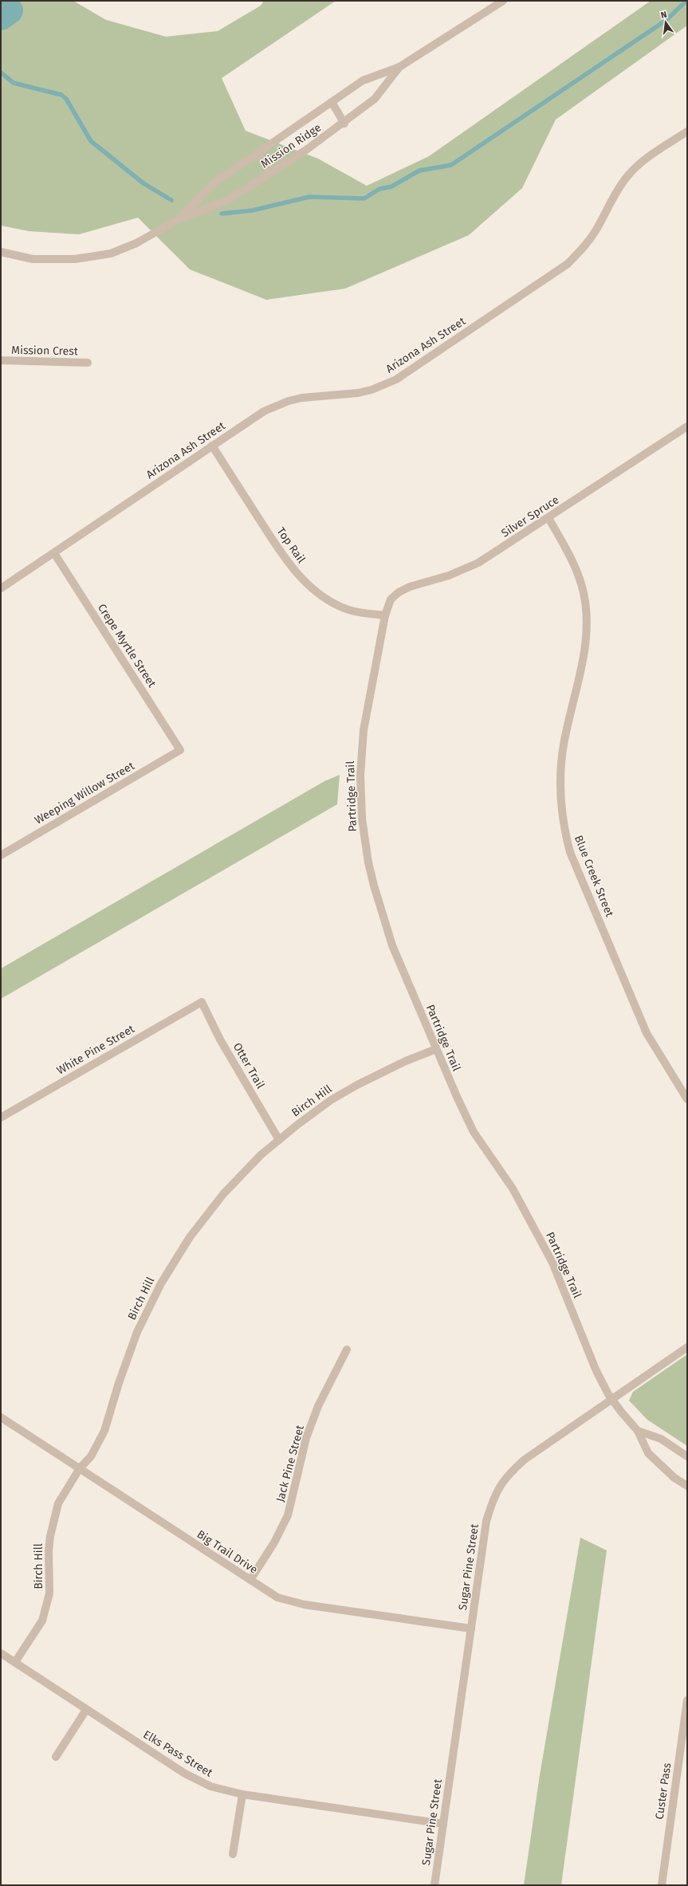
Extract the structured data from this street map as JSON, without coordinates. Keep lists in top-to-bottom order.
{
  "streets": {
    "street": [
      "Mission Ridge",
      "Arizona Ash Street",
      "Mission Crest",
      "Silver Spruce",
      "Top Rail",
      "Crepe Myrtle Street",
      "Weeping Willow Street",
      "Partridge Trail",
      "Blue Creek Street",
      "White Pine Street",
      "Otter Trail",
      "Birch Hill",
      "Jack Pine Street",
      "Big Trail Drive",
      "Sugar Pine Street",
      "Elks Pass Street",
      "Custer Pass"
    ]
  },
  "crossings": [
    ["Arizona Ash Street", "Top Rail"],
    ["Arizona Ash Street", "Crepe Myrtle Street"],
    ["Silver Spruce", "Top Rail"],
    ["Silver Spruce", "Partridge Trail"],
    ["Silver Spruce", "Blue Creek Street"],
    ["Top Rail", "Partridge Trail"],
    ["Crepe Myrtle Street", "Weeping Willow Street"],
    ["Partridge Trail", "Birch Hill"],
    ["Partridge Trail", "Sugar Pine Street"],
    ["White Pine Street", "Otter Trail"],
    ["Otter Trail", "Birch Hill"],
    ["Birch Hill", "Big Trail Drive"],
    ["Birch Hill", "Elks Pass Street"],
    ["Jack Pine Street", "Big Trail Drive"],
    ["Big Trail Drive", "Sugar Pine Street"],
    ["Sugar Pine Street", "Elks Pass Street"]
  ],
  "north": "top"
}
